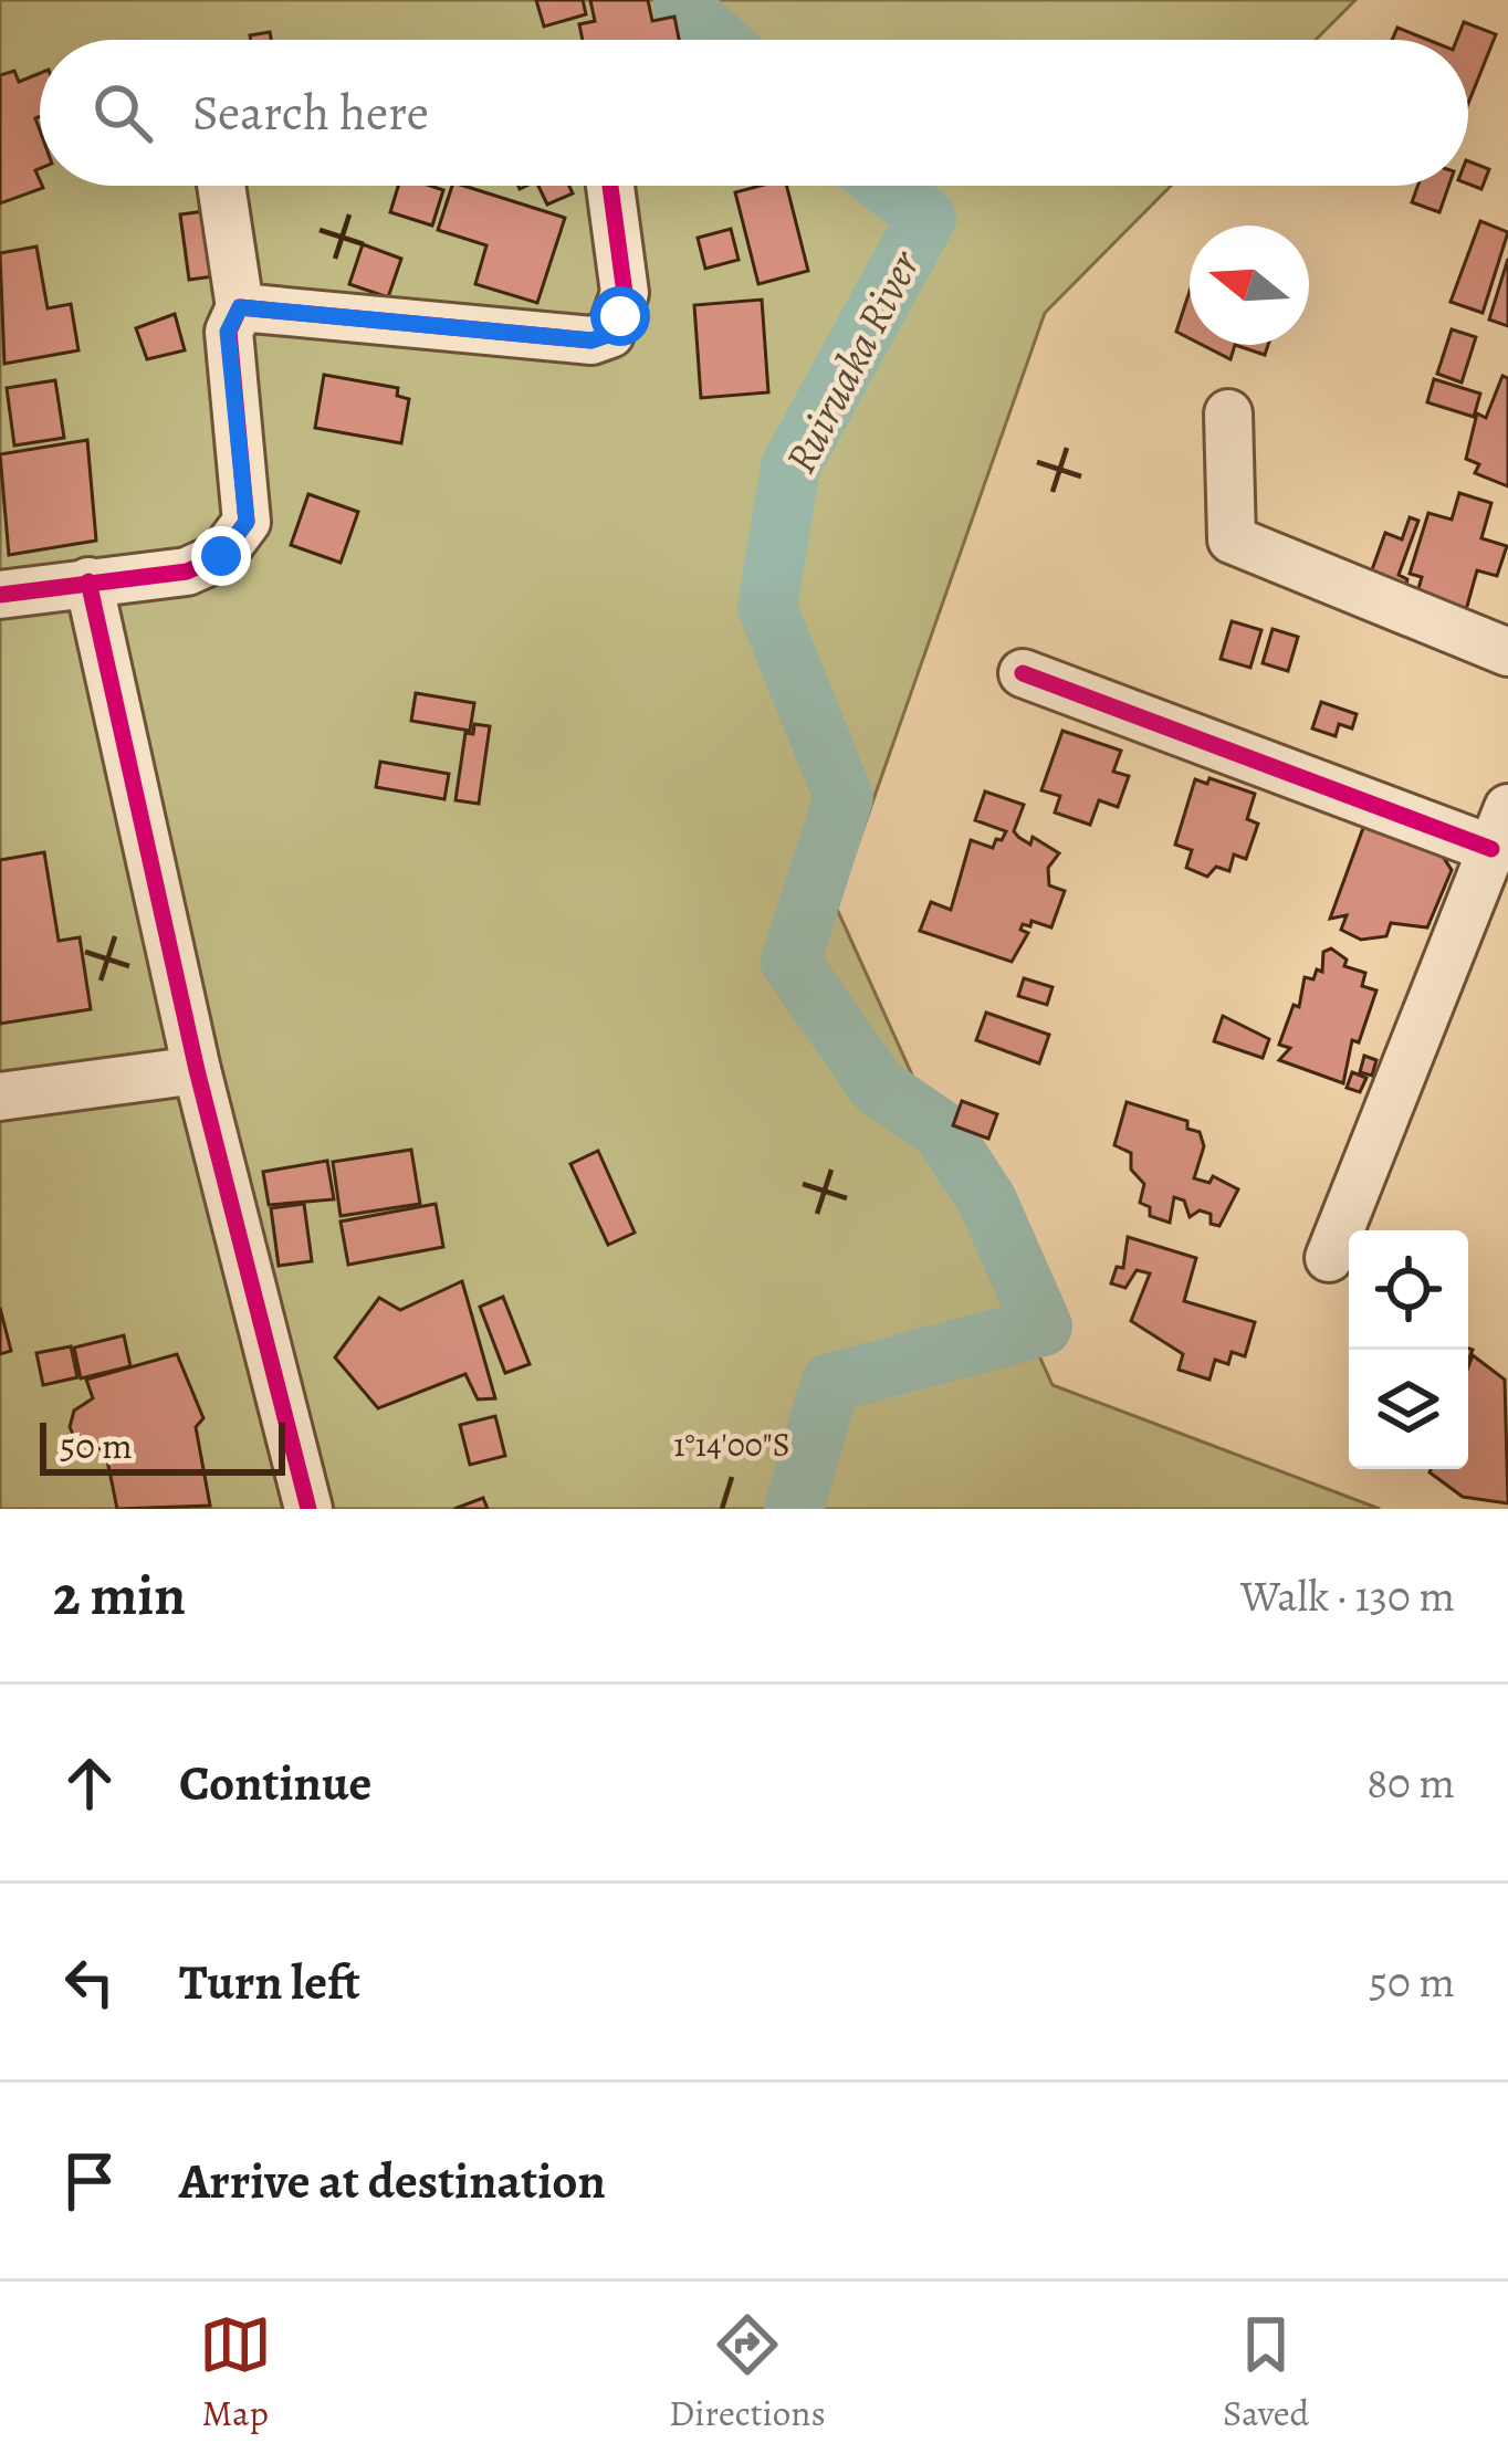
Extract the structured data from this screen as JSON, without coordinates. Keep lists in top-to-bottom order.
{
  "water": ["Ruiruaka River"],
  "scale_bar": "50 m",
  "north": "left",
  "page": {
    "search": "Search here",
    "scale": "50 m",
    "heading": ["2 min", "Walk · 130 m"],
    "list": [
      ["Continue", "80 m"],
      ["Turn left", "50 m"],
      "Arrive at destination"
    ],
    "nav": ["Map", "Directions", "Saved"]
  },
  "coordinates": ["1°14'00\"S"]
}
